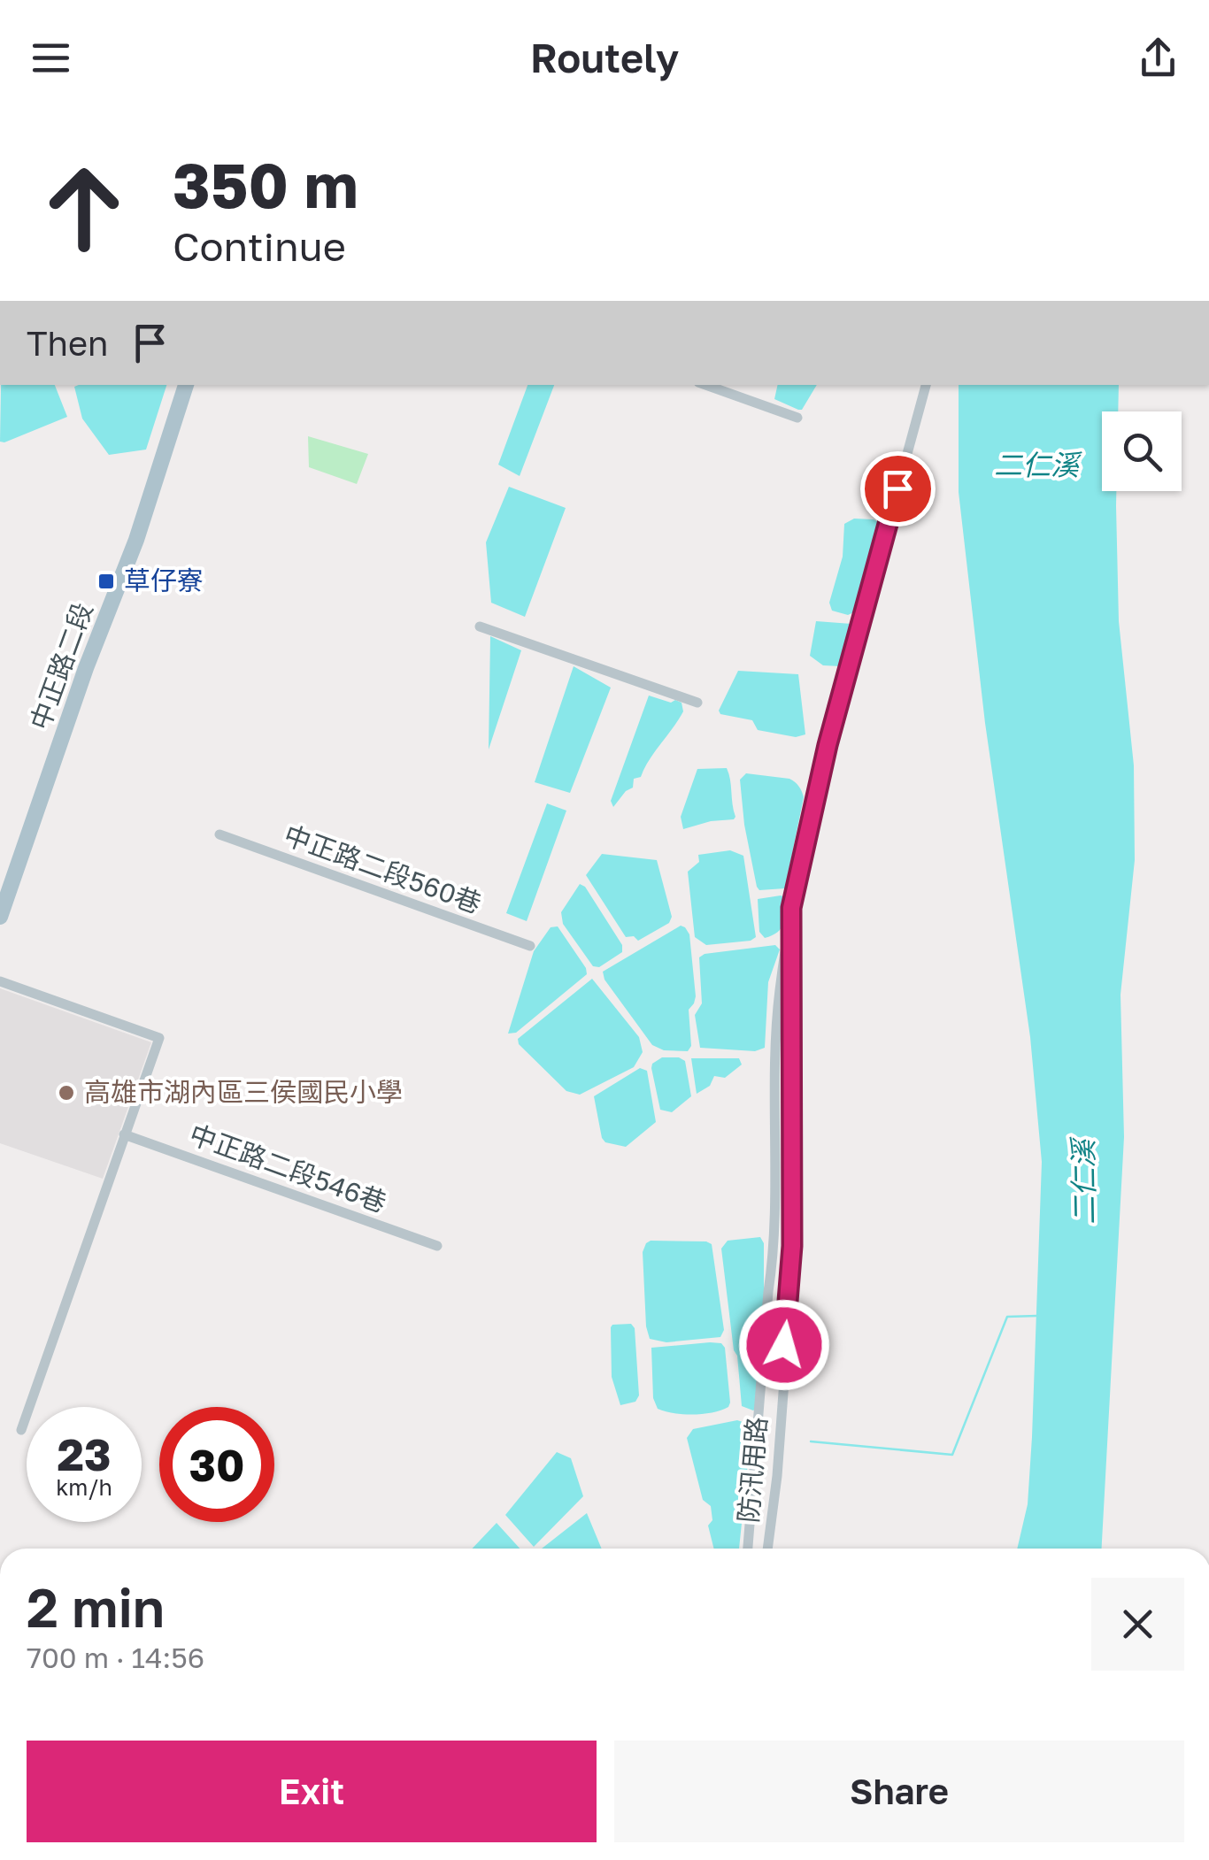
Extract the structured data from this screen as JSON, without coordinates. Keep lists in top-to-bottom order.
{
  "streets": {
    "main road": ["中正路二段"],
    "street": ["中正路二段560巷", "中正路二段546巷", "防汛用路"]
  },
  "water": ["二仁溪"],
  "places": {
    "transit": ["草仔寮"],
    "other": ["高雄市湖內區三侯國民小學"]
  },
  "page": {
    "header": "Routely",
    "turn": ["350 m", "Continue"],
    "then": "Then",
    "speed": "23 km/h",
    "limit": "30",
    "heading": ["2 min", "700 m · 14:56"],
    "buttons": ["Exit", "Share"]
  }
}
